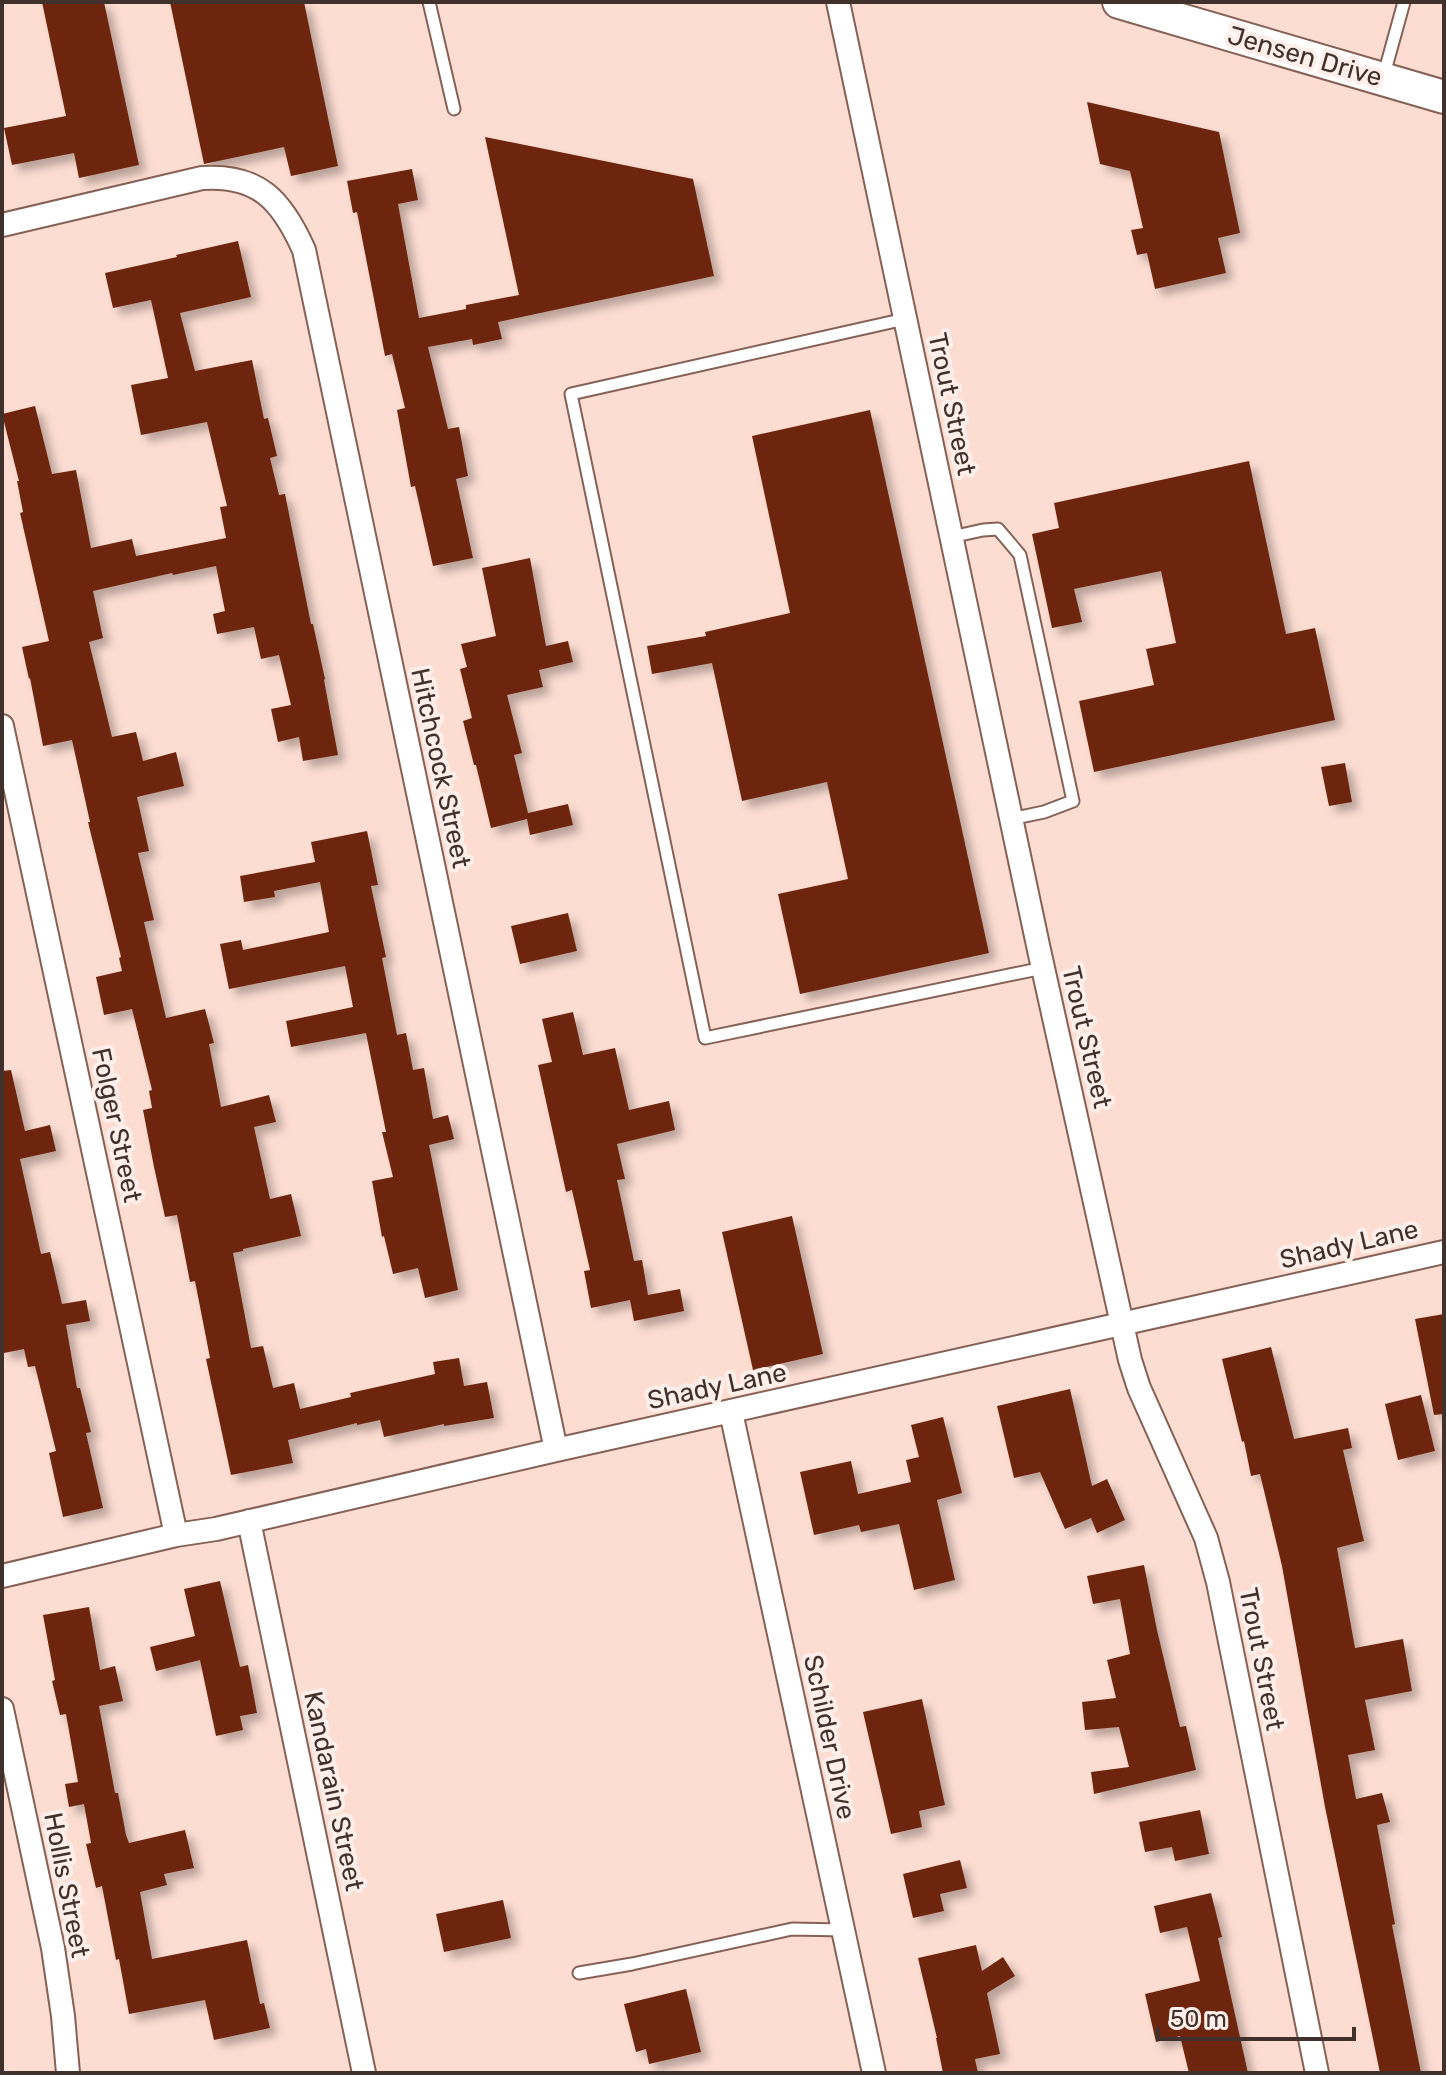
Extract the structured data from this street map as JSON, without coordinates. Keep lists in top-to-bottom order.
{
  "streets": {
    "main road": ["Jensen Drive"],
    "street": [
      "Trout Street",
      "Hitchcock Street",
      "Folger Street",
      "Shady Lane",
      "Schilder Drive",
      "Kandarain Street",
      "Hollis Street"
    ]
  },
  "crossings": [
    ["Trout Street", "Shady Lane"],
    ["Hitchcock Street", "Shady Lane"],
    ["Folger Street", "Shady Lane"],
    ["Shady Lane", "Schilder Drive"],
    ["Shady Lane", "Kandarain Street"]
  ],
  "scale_bar": "50 m"
}
